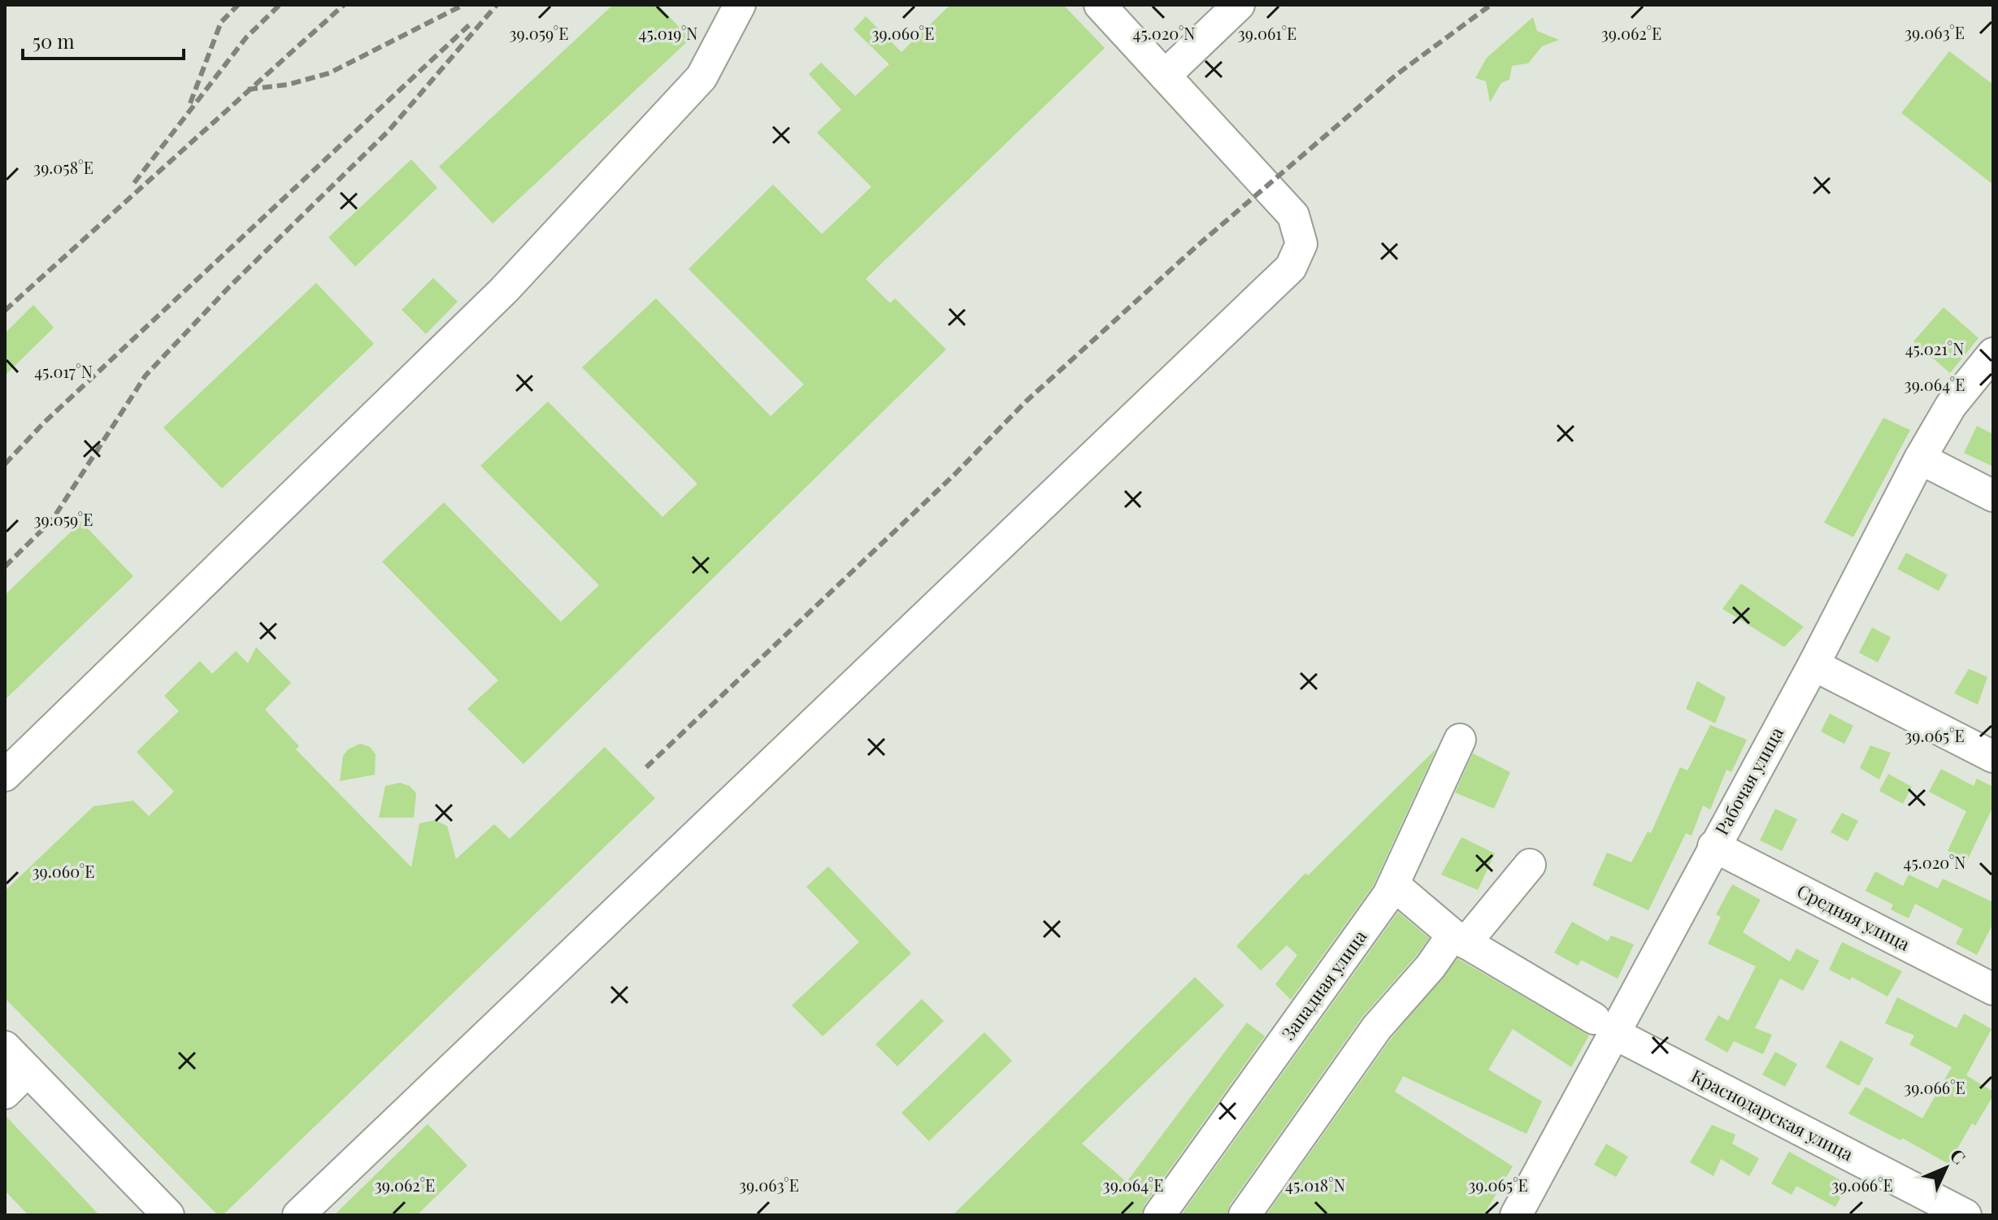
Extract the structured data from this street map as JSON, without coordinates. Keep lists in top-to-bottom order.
{
  "streets": {
    "street": [
      "Рабочая улица",
      "Средняя улица",
      "Западная улица",
      "Краснодарская улица"
    ]
  },
  "crossings": [
    ["Рабочая улица", "Средняя улица"],
    ["Рабочая улица", "Краснодарская улица"],
    ["Западная улица", "Краснодарская улица"]
  ],
  "scale_bar": "50 m",
  "north": "top right",
  "coordinates": [
    "39.063°E",
    "39.060°E",
    "39.061°E",
    "39.062°E",
    "39.059°E",
    "45.019°N",
    "45.020°N",
    "39.058°E",
    "45.021°N",
    "45.017°N",
    "39.064°E",
    "39.065°E",
    "39.066°E",
    "45.018°N"
  ]
}
